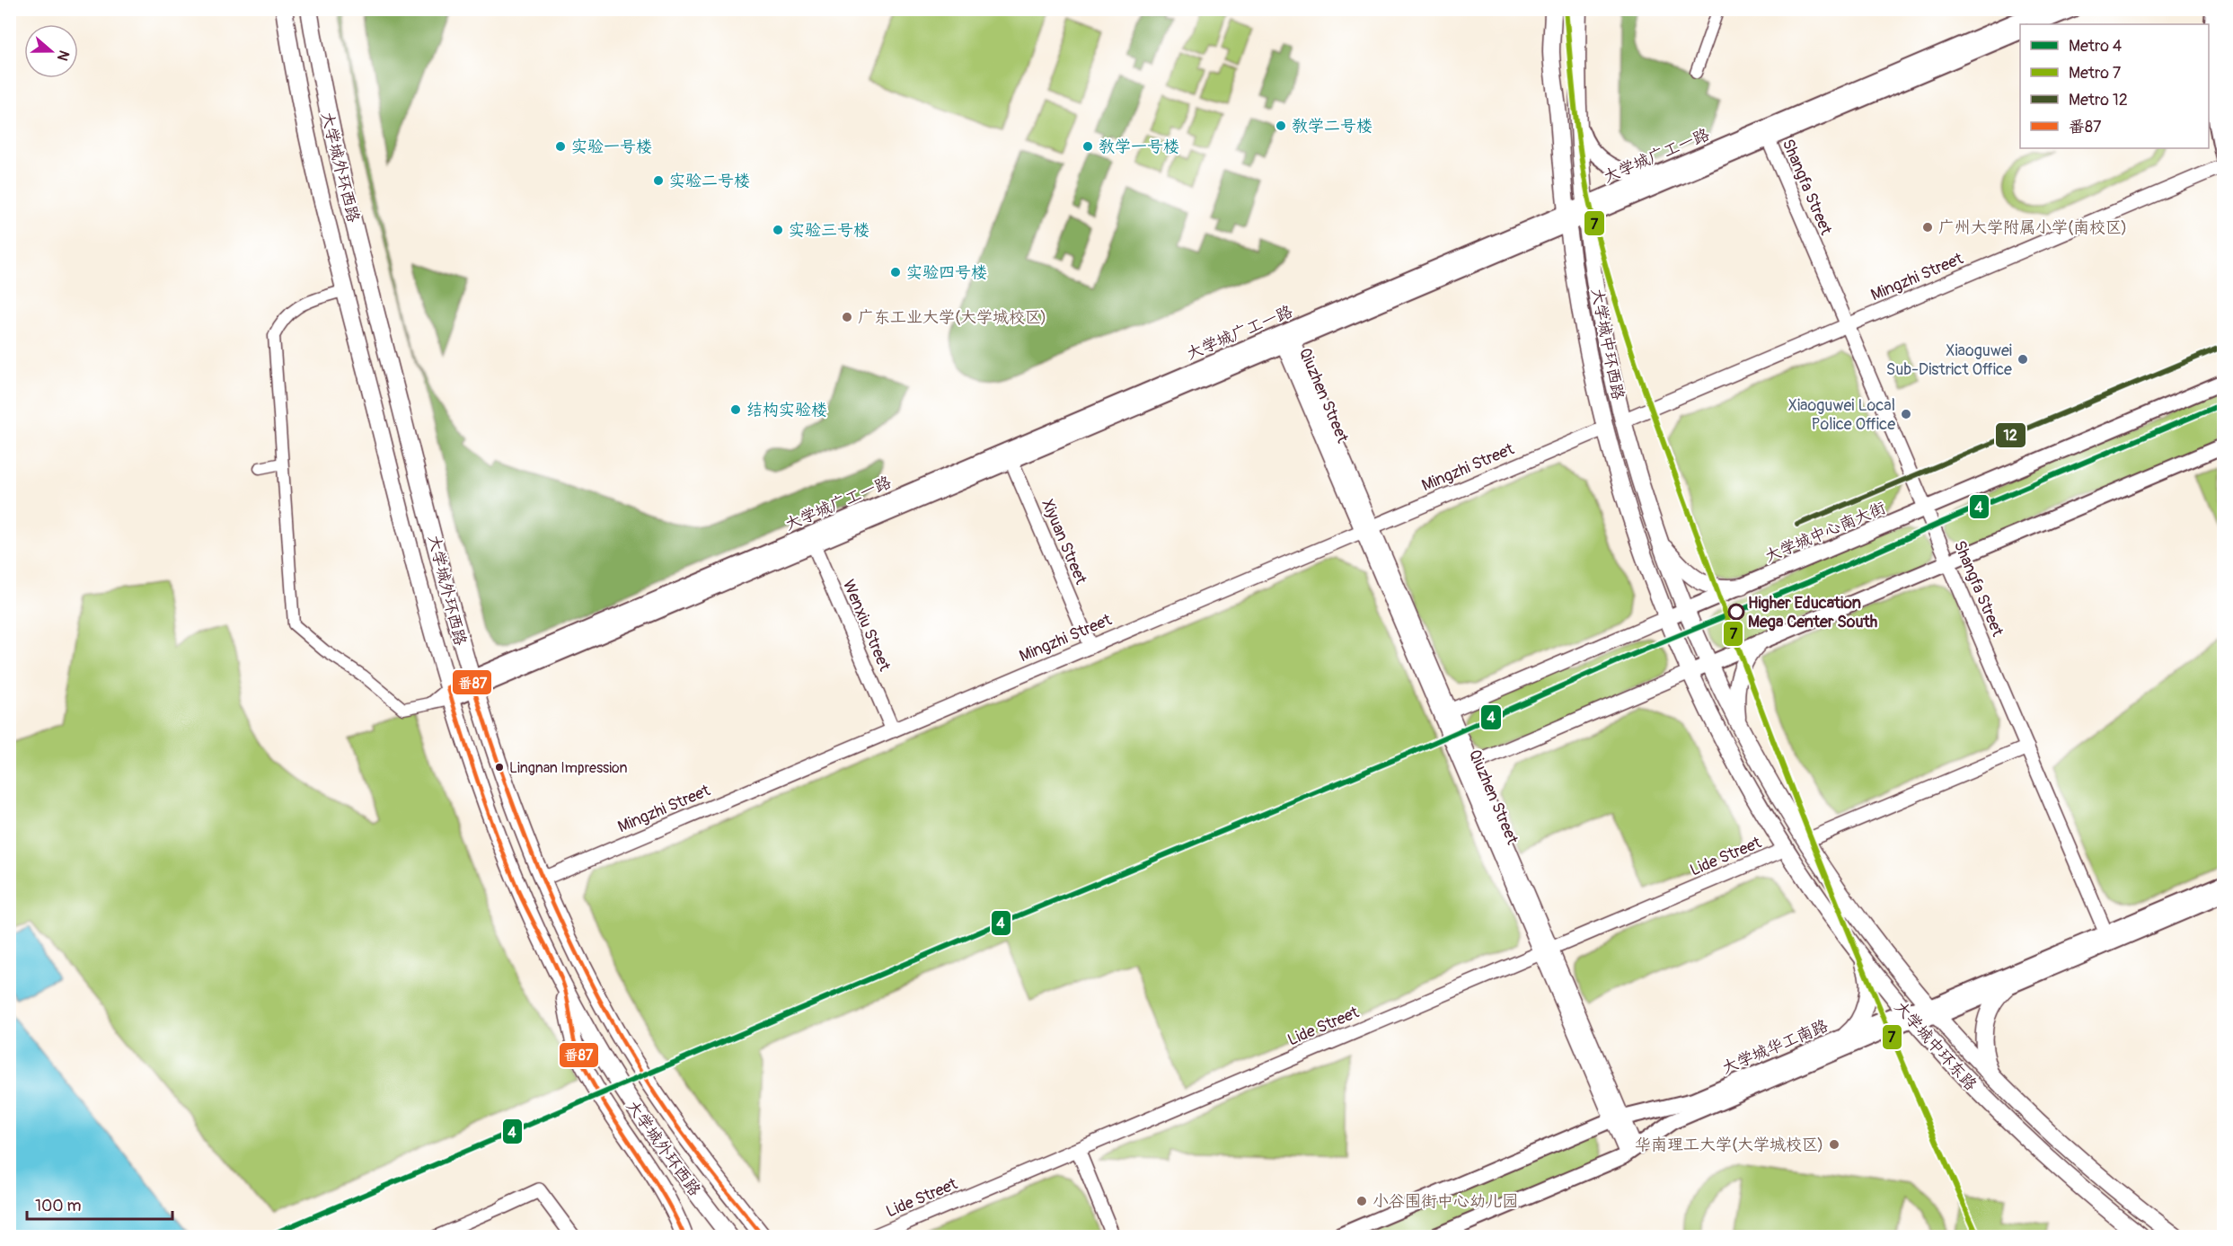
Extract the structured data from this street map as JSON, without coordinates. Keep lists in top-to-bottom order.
{
  "streets": {
    "main road": [
      "大学城广工一路",
      "大学城外环西路",
      "大学城中环西路",
      "大学城中心南大街",
      "大学城中环东路",
      "大学城华工南路"
    ],
    "street": [
      "Shangfa Street",
      "Mingzhi Street",
      "Qiuzhen Street",
      "Xiyuan Street",
      "Wenxiu Street",
      "Lide Street"
    ]
  },
  "crossings": [
    ["大学城广工一路", "大学城外环西路"],
    ["大学城广工一路", "Shangfa Street"],
    ["大学城广工一路", "大学城中环西路"],
    ["大学城广工一路", "Qiuzhen Street"],
    ["大学城广工一路", "Xiyuan Street"],
    ["大学城广工一路", "Wenxiu Street"],
    ["大学城外环西路", "Mingzhi Street"],
    ["Shangfa Street", "Mingzhi Street"],
    ["Shangfa Street", "大学城中心南大街"],
    ["Shangfa Street", "大学城华工南路"],
    ["Mingzhi Street", "大学城中环西路"],
    ["Mingzhi Street", "Qiuzhen Street"],
    ["Mingzhi Street", "Xiyuan Street"],
    ["Mingzhi Street", "Wenxiu Street"],
    ["大学城中环西路", "大学城中心南大街"],
    ["大学城中环西路", "大学城中环东路"],
    ["Qiuzhen Street", "大学城中心南大街"],
    ["Qiuzhen Street", "Lide Street"],
    ["Qiuzhen Street", "大学城华工南路"],
    ["大学城中心南大街", "大学城中环东路"],
    ["Lide Street", "大学城中环东路"],
    ["大学城中环东路", "大学城华工南路"]
  ],
  "places": [
    "教学二号楼",
    "实验一号楼",
    "教学一号楼",
    "实验二号楼",
    "广州大学附属小学(南校区)",
    "实验三号楼",
    "实验四号楼",
    "广东工业大学(大学城校区)",
    "Xiaoguwei Sub-District Office",
    "结构实验楼",
    "Xiaoguwei Local Police Office",
    "Higher Education Mega Center South",
    "Lingnan Impression",
    "华南理工大学(大学城校区)",
    "小谷围街中心幼儿园"
  ],
  "lines": [
    "metro line 7",
    "metro line 12",
    "metro line 4",
    "transit line 番87"
  ],
  "legend": [
    "Metro 4",
    "Metro 7",
    "Metro 12",
    "番87"
  ],
  "scale_bar": "100 m",
  "north": "right"
}
